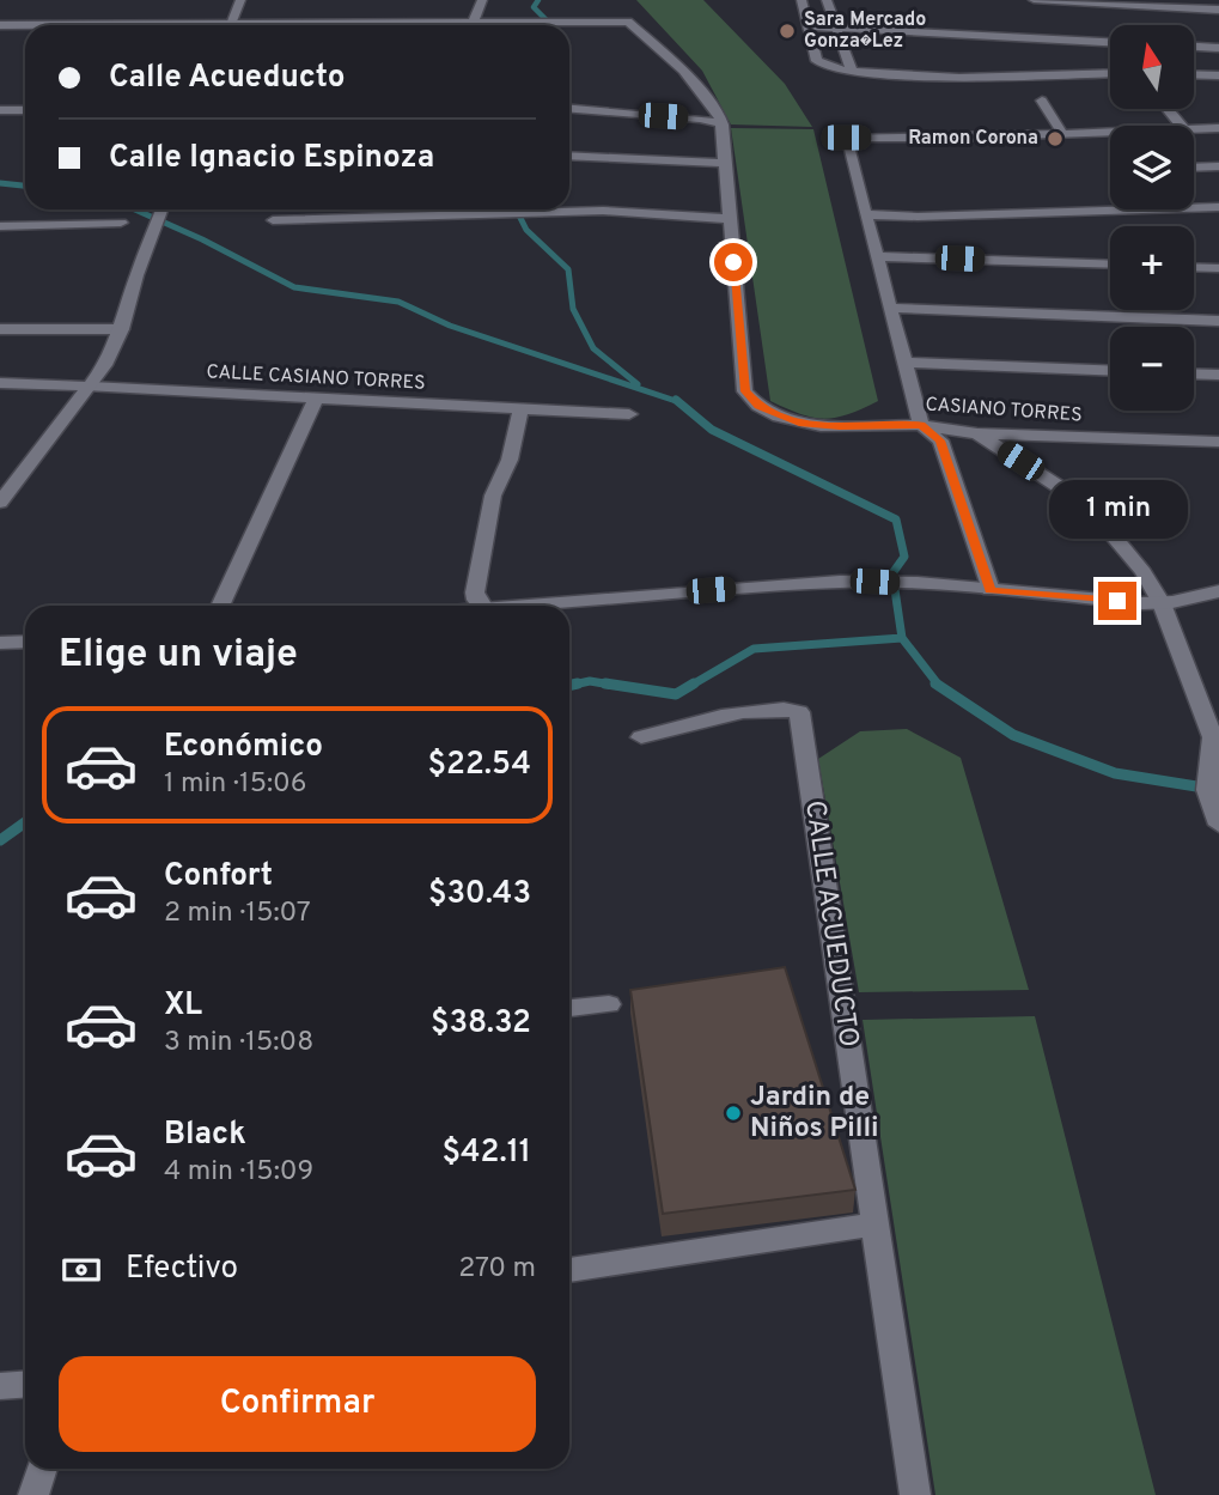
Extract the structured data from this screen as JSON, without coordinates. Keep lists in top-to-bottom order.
{
  "streets": {
    "street": ["CALLE CASIANO TORRES", "CASIANO TORRES", "CALLE ACUEDUCTO"]
  },
  "places": ["Sara Mercado Gonza�Lez", "Ramon Corona", "Jardin de Niños Pilli"],
  "north": "top",
  "page": {
    "map_buttons": ["+", "−"],
    "banner": ["Calle Acueducto", "Calle Ignacio Espinoza"],
    "bubble": "1 min",
    "heading": "Elige un viaje",
    "list": [
      {
        "name": "Económico",
        "note": "1 min · 15:06",
        "value": "$22.54"
      },
      {
        "name": "Confort",
        "note": "2 min · 15:07",
        "value": "$30.43"
      },
      {
        "name": "XL",
        "note": "3 min · 15:08",
        "value": "$38.32"
      },
      {
        "name": "Black",
        "note": "4 min · 15:09",
        "value": "$42.11"
      }
    ],
    "pay": ["Efectivo", "270 m"],
    "buttons": "Confirmar"
  }
}
